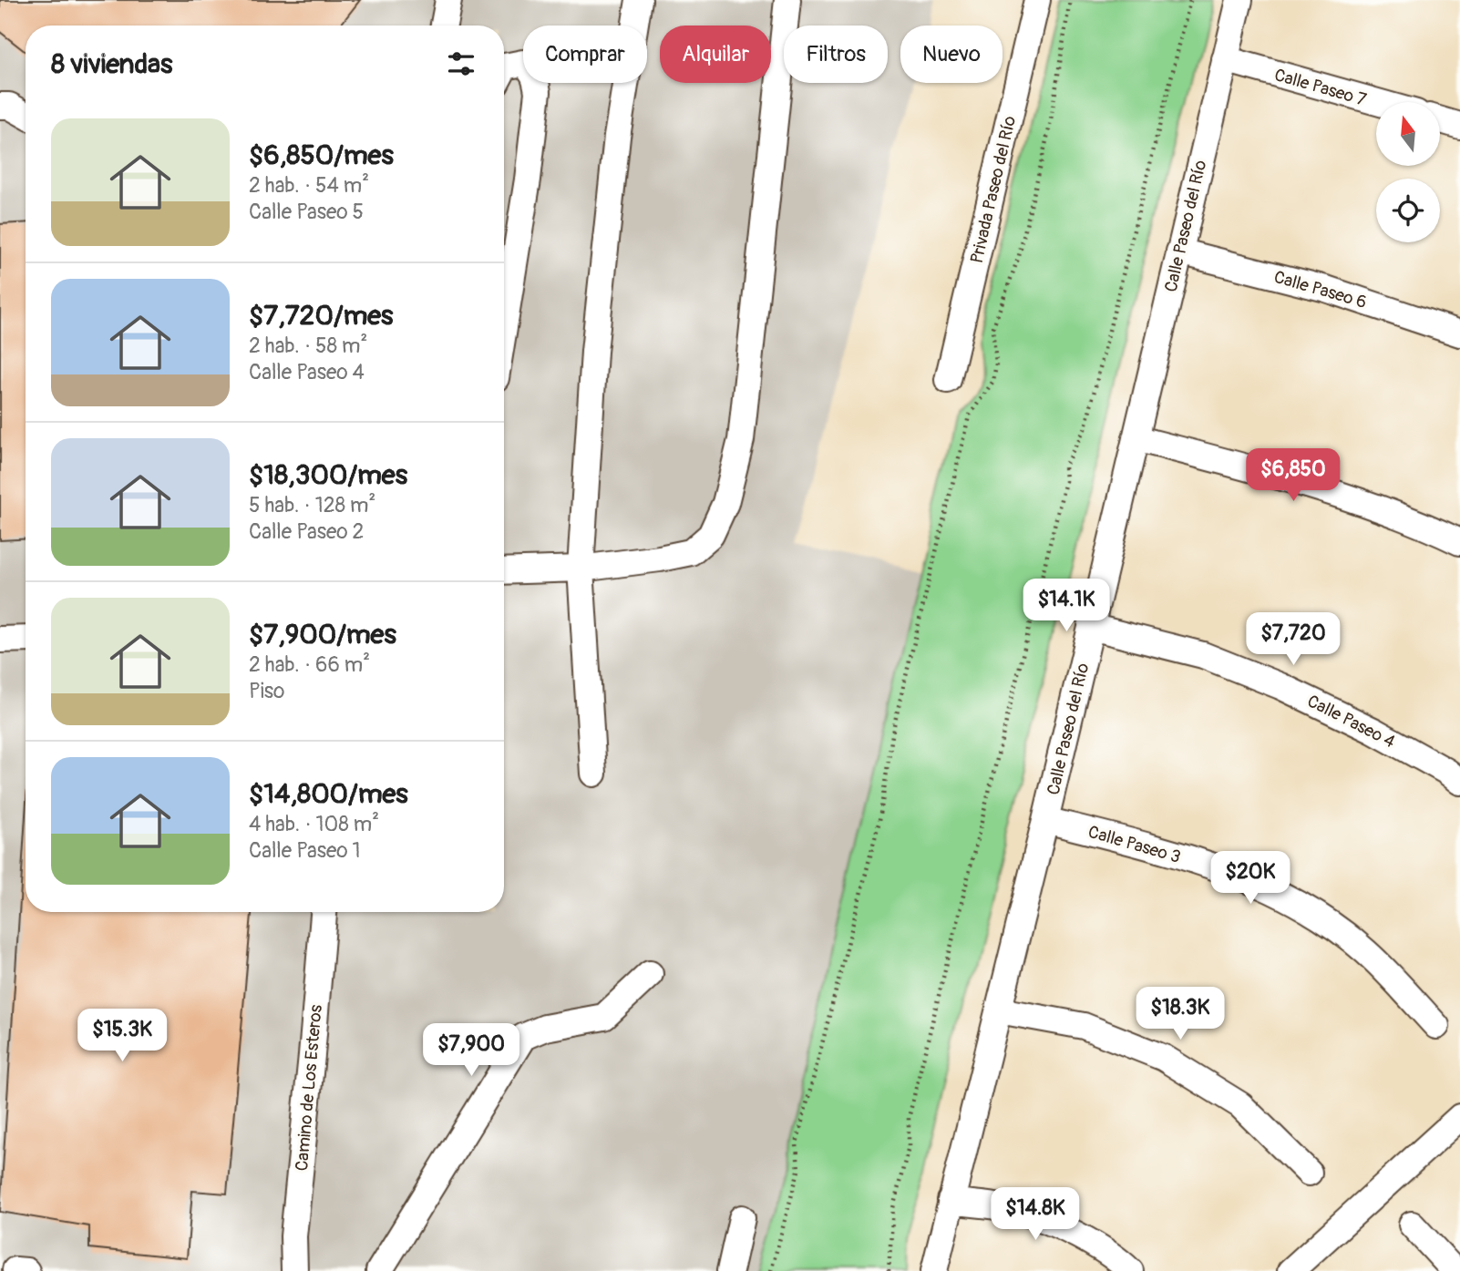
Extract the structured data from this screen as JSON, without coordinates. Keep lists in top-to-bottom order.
{
  "streets": {
    "street": [
      "Calle Paseo 7",
      "Privada Paseo del Río",
      "Calle Paseo del Río",
      "Calle Paseo 6",
      "Calle Paseo 4",
      "Calle Paseo 3",
      "Camino de Los Esteros"
    ]
  },
  "crossings": [
    ["Calle Paseo 7", "Calle Paseo del Río"],
    ["Calle Paseo del Río", "Calle Paseo 6"],
    ["Calle Paseo del Río", "Calle Paseo 4"],
    ["Calle Paseo del Río", "Calle Paseo 3"]
  ],
  "north": "top",
  "page": {
    "chip": [
      "Comprar",
      "Alquilar",
      "Filtros",
      "Nuevo"
    ],
    "heading": "8 viviendas",
    "list": [
      {
        "name": "$6,850/mes",
        "note": "2 hab. · 54 m² · Calle Paseo 5"
      },
      {
        "name": "$7,720/mes",
        "note": "2 hab. · 58 m² · Calle Paseo 4"
      },
      {
        "name": "$18,300/mes",
        "note": "5 hab. · 128 m² · Calle Paseo 2"
      },
      {
        "name": "$7,900/mes",
        "note": "2 hab. · 66 m² · Piso"
      },
      {
        "name": "$14,800/mes",
        "note": "4 hab. · 108 m² · Calle Paseo 1"
      }
    ],
    "price": [
      "$6,850",
      "$14.1K",
      "$7,720",
      "$20K",
      "$18.3K",
      "$15.3K",
      "$7,900",
      "$14.8K"
    ]
  }
}
